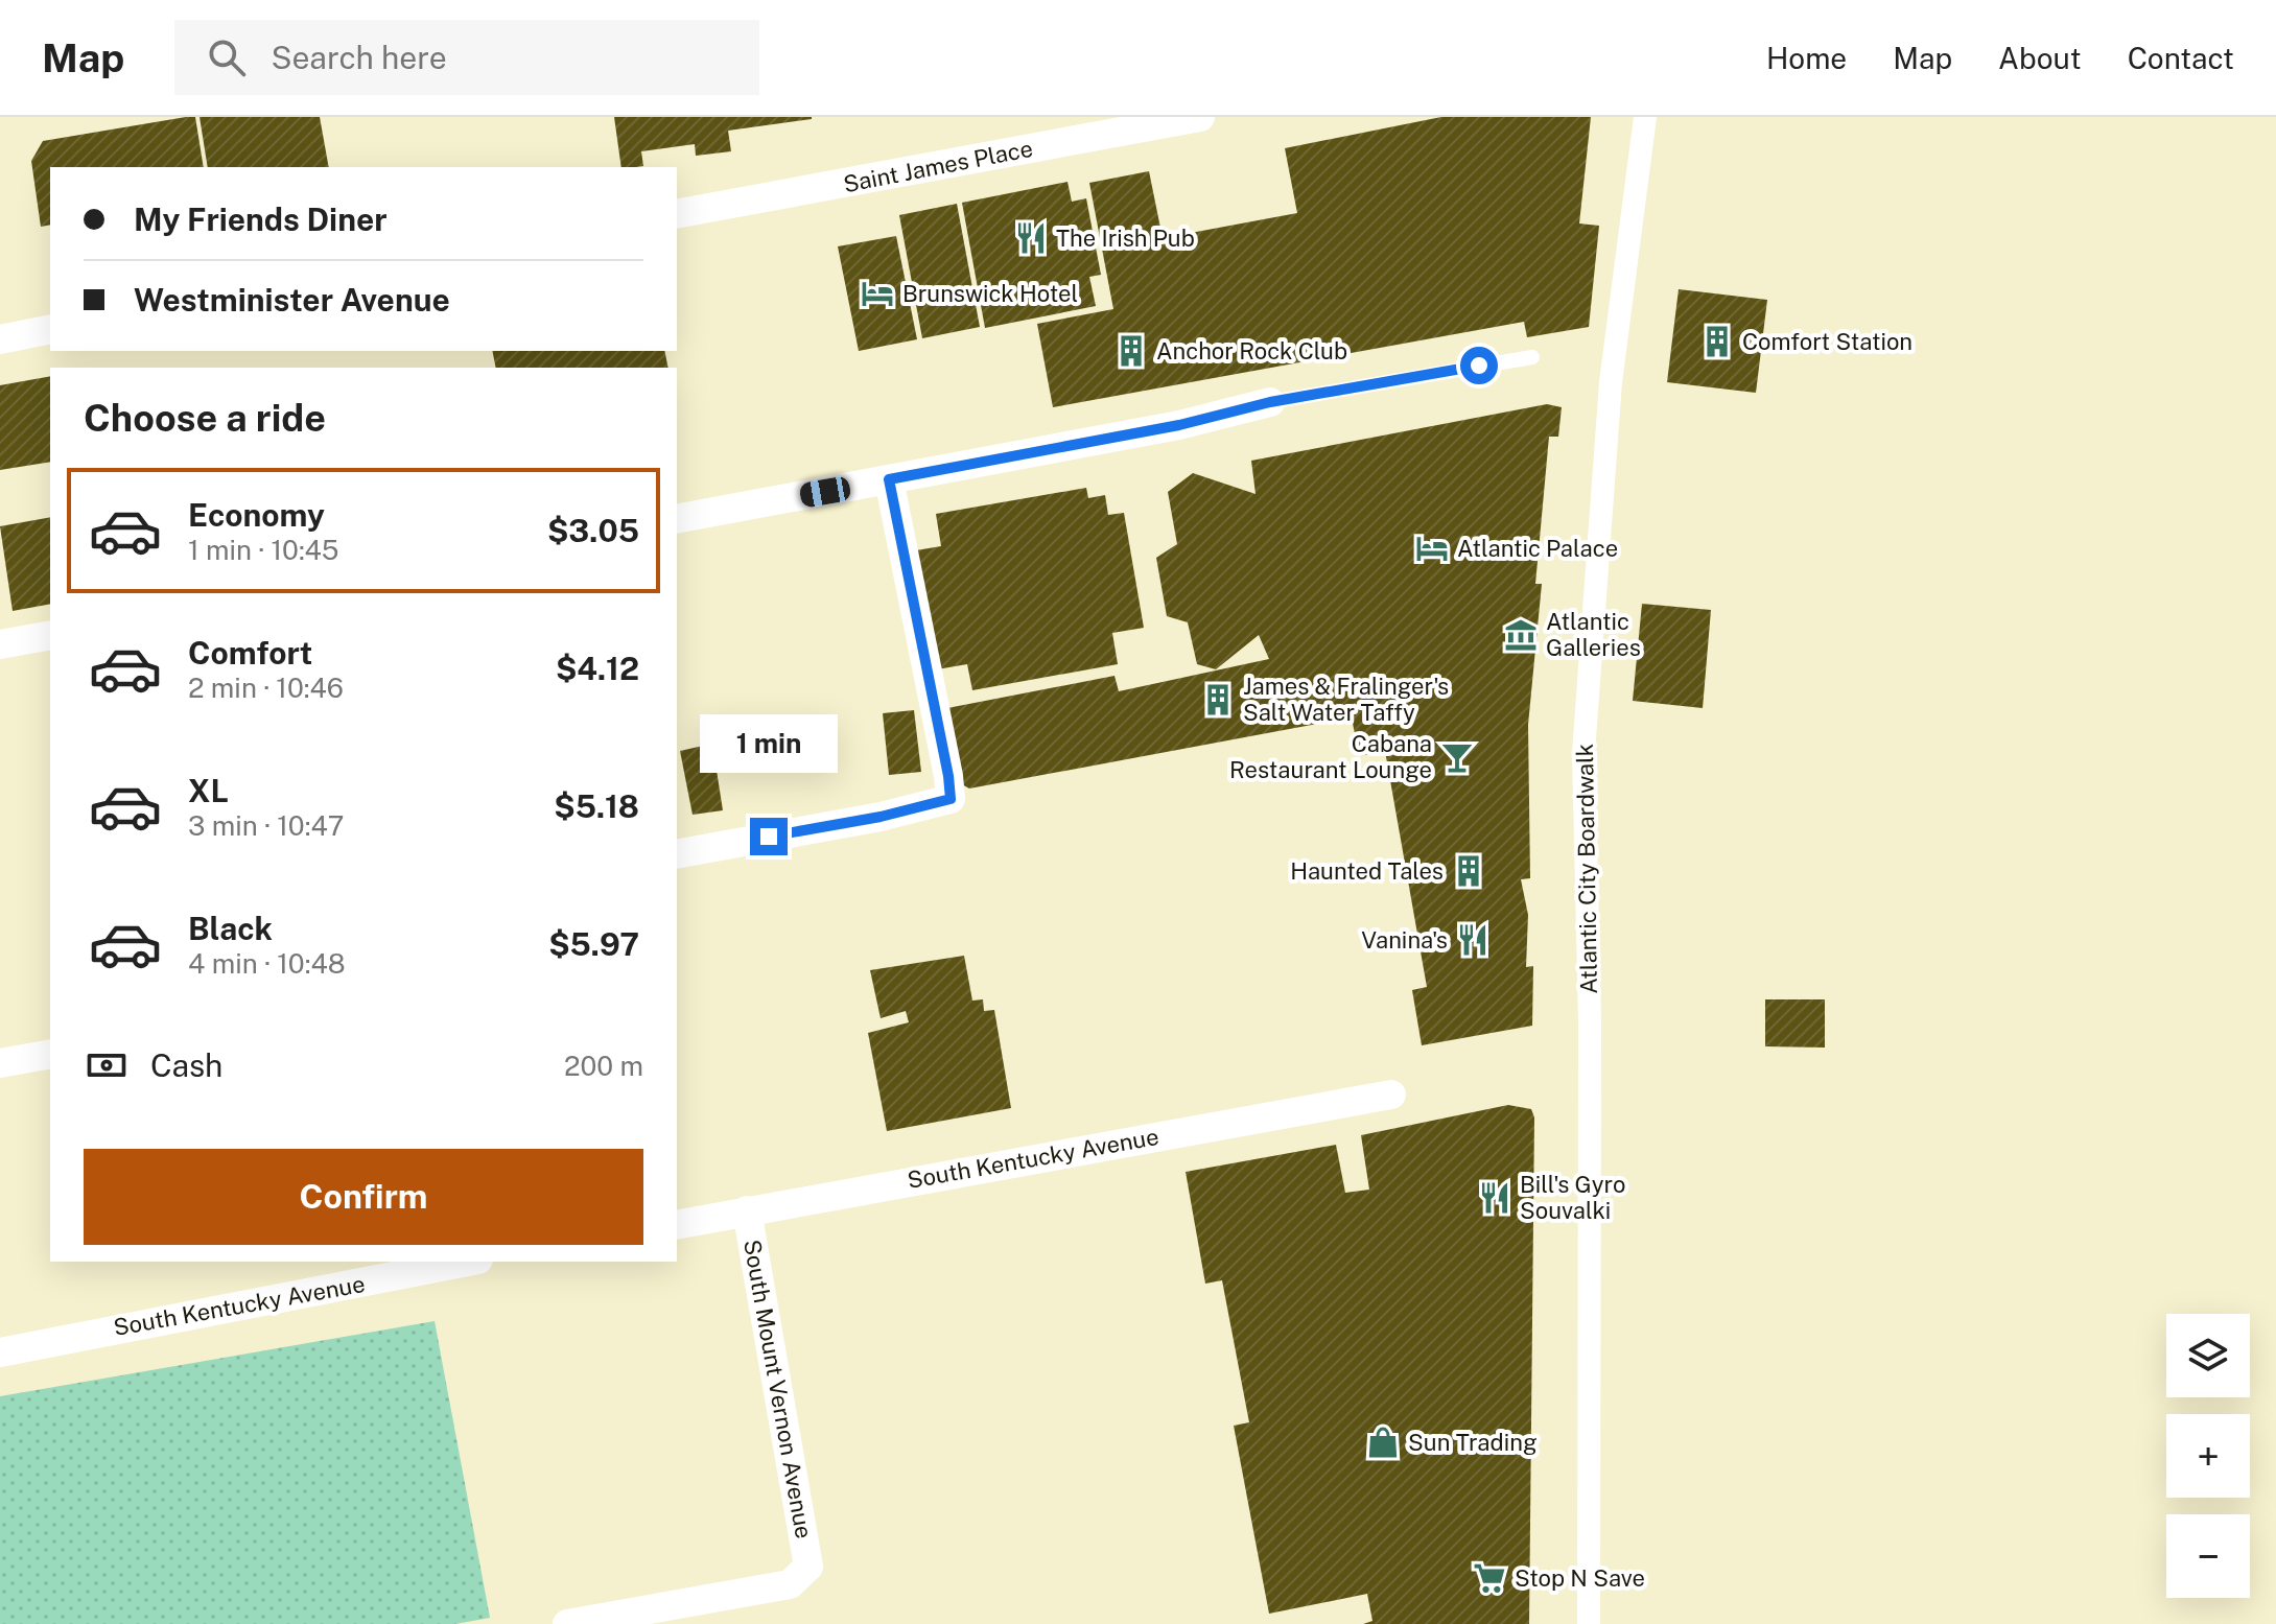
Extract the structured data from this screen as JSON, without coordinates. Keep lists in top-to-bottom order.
{
  "streets": {
    "street": [
      "Saint James Place",
      "Atlantic City Boardwalk",
      "South Kentucky Avenue",
      "South Mount Vernon Avenue"
    ]
  },
  "crossings": [
    ["South Kentucky Avenue", "South Mount Vernon Avenue"]
  ],
  "places": {
    "restaurant": ["The Irish Pub", "Vanina's", "Bill's Gyro Souvalki"],
    "hotel": ["Brunswick Hotel", "Atlantic Palace"],
    "building": [
      "Comfort Station",
      "Anchor Rock Club",
      "James & Fralinger's Salt Water Taffy",
      "Haunted Tales"
    ],
    "museum": ["Atlantic Galleries"],
    "bar": ["Cabana Restaurant Lounge"],
    "shop": ["Sun Trading"],
    "supermarket": ["Stop N Save"]
  },
  "page": {
    "header": "Map",
    "search": "Search here",
    "nav": [
      "Home",
      "Map",
      "About",
      "Contact"
    ],
    "banner": ["My Friends Diner", "Westminister Avenue"],
    "heading": "Choose a ride",
    "list": [
      {
        "name": "Economy",
        "note": "1 min · 10:45",
        "value": "$3.05"
      },
      {
        "name": "Comfort",
        "note": "2 min · 10:46",
        "value": "$4.12"
      },
      {
        "name": "XL",
        "note": "3 min · 10:47",
        "value": "$5.18"
      },
      {
        "name": "Black",
        "note": "4 min · 10:48",
        "value": "$5.97"
      }
    ],
    "bubble": "1 min",
    "pay": ["Cash", "200 m"],
    "buttons": "Confirm",
    "map_buttons": ["+", "−"]
  }
}
